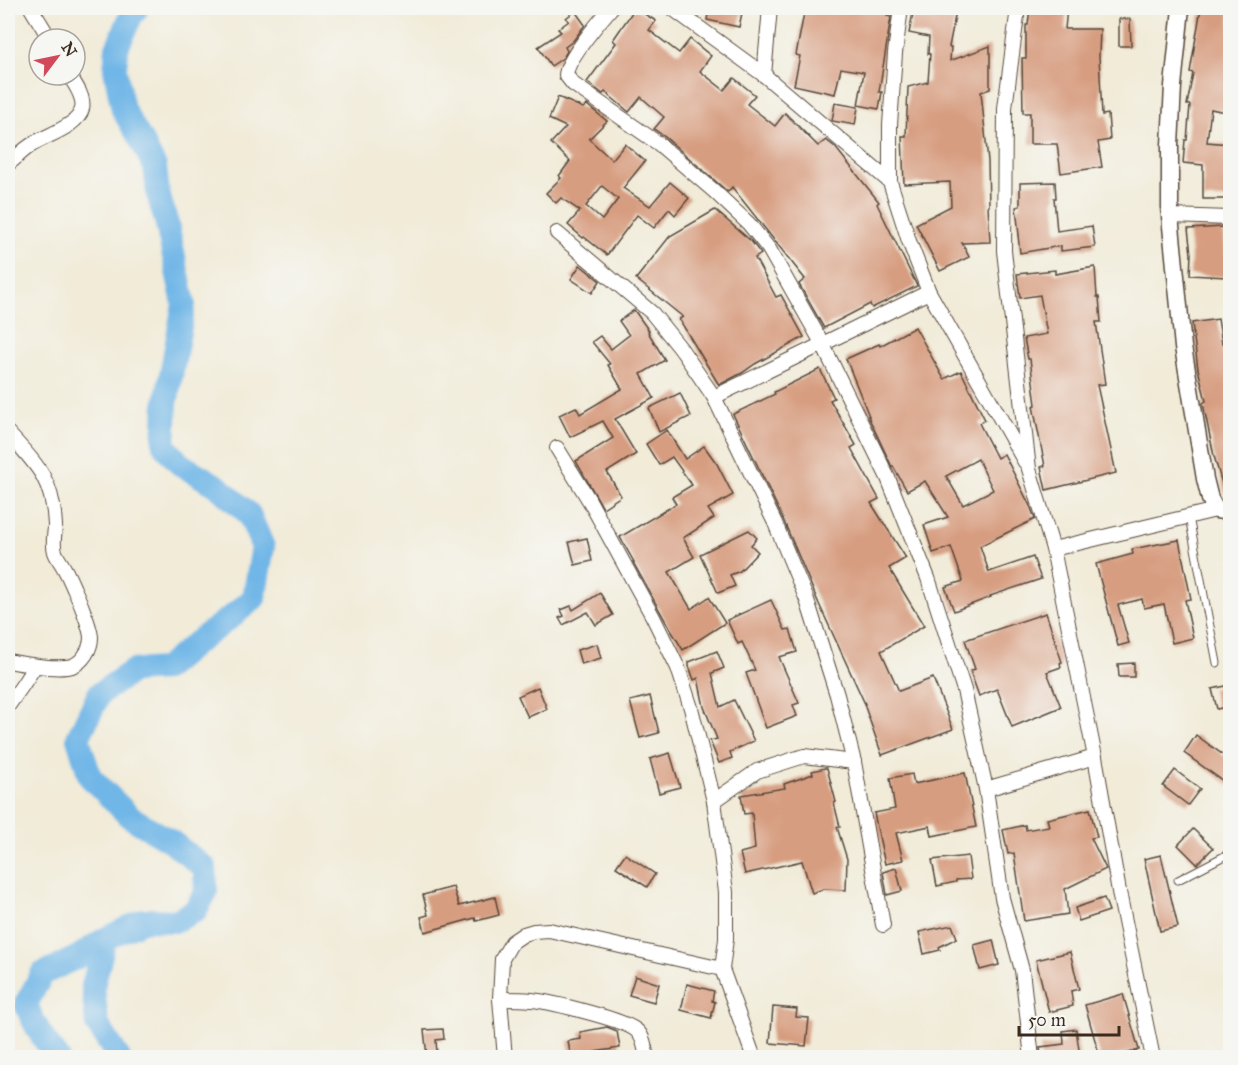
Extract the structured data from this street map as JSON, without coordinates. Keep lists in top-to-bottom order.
{
  "scale_bar": "50 m",
  "north": "top right"
}
